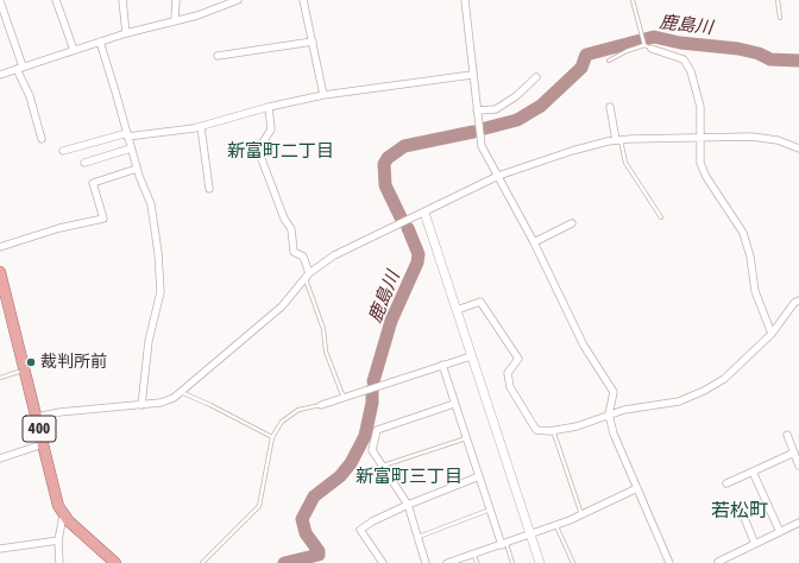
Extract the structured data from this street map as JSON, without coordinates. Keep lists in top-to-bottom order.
{
  "streets": {
    "highway": ["400"]
  },
  "districts": ["新富町二丁目", "新富町三丁目", "若松町"],
  "water": ["鹿島川"],
  "places": ["裁判所前"]
}
